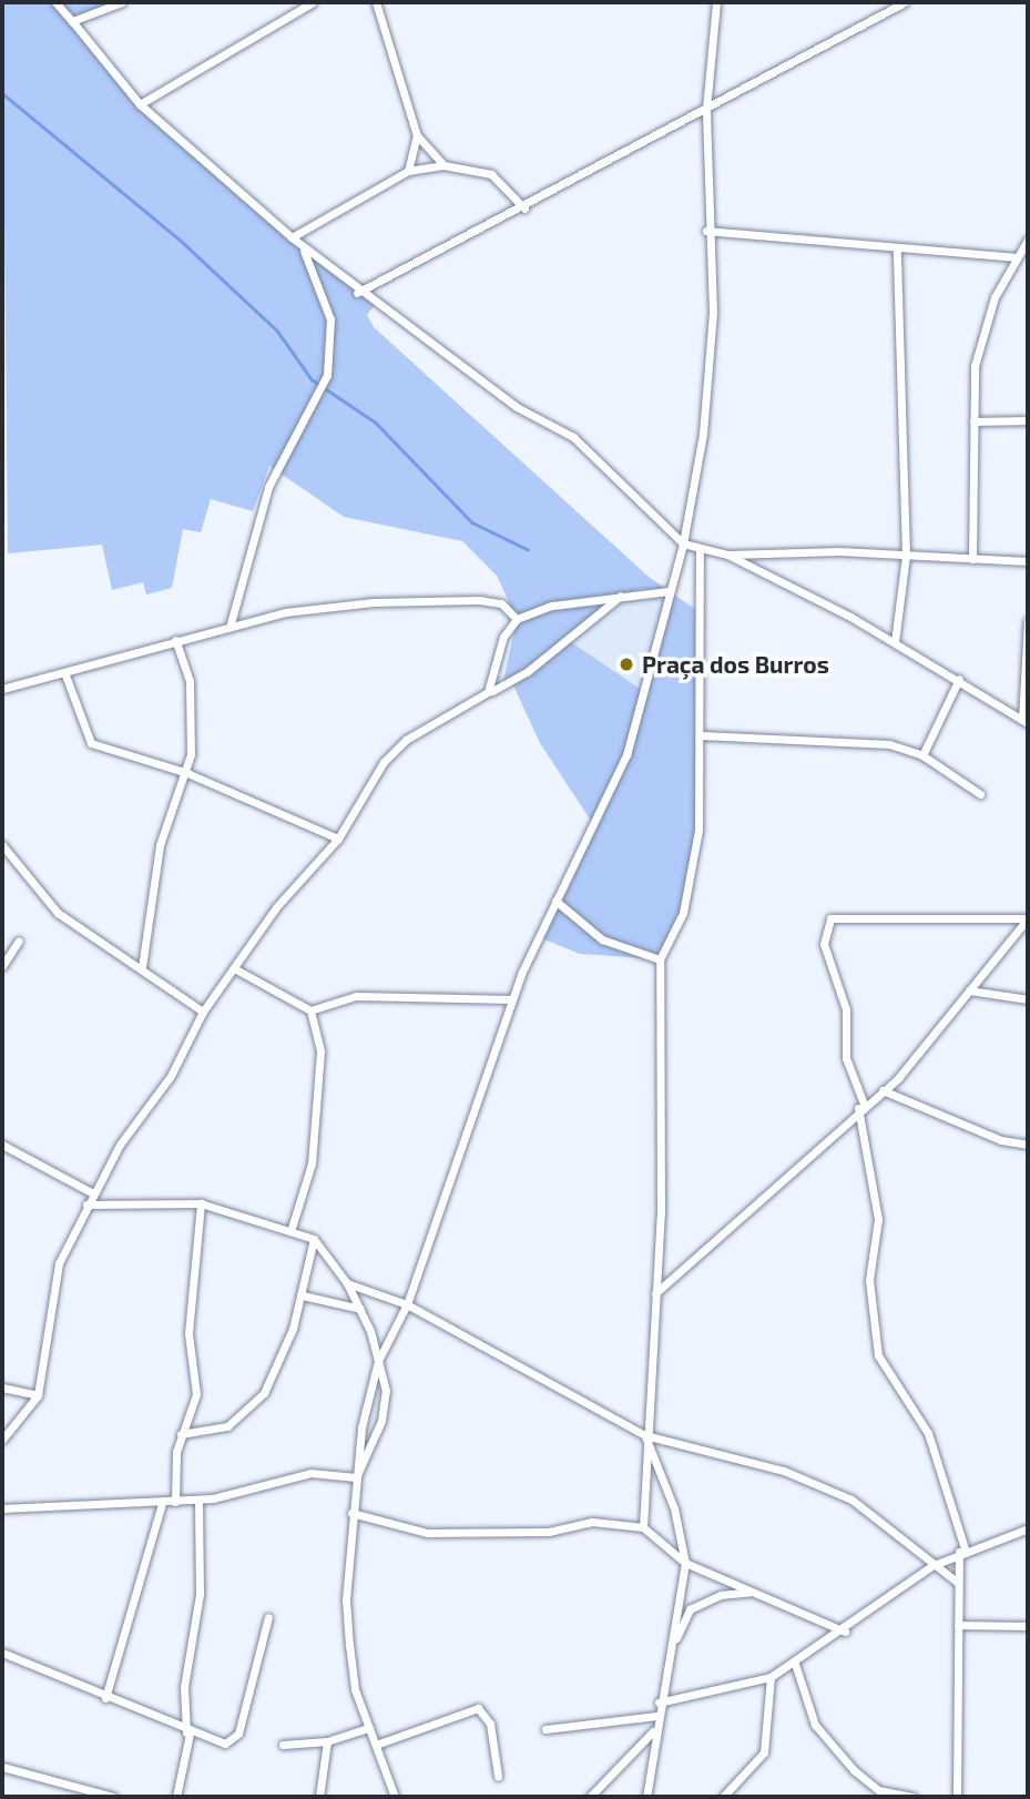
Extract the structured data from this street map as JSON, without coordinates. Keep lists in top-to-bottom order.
{
  "places": ["Praça dos Burros"]
}
